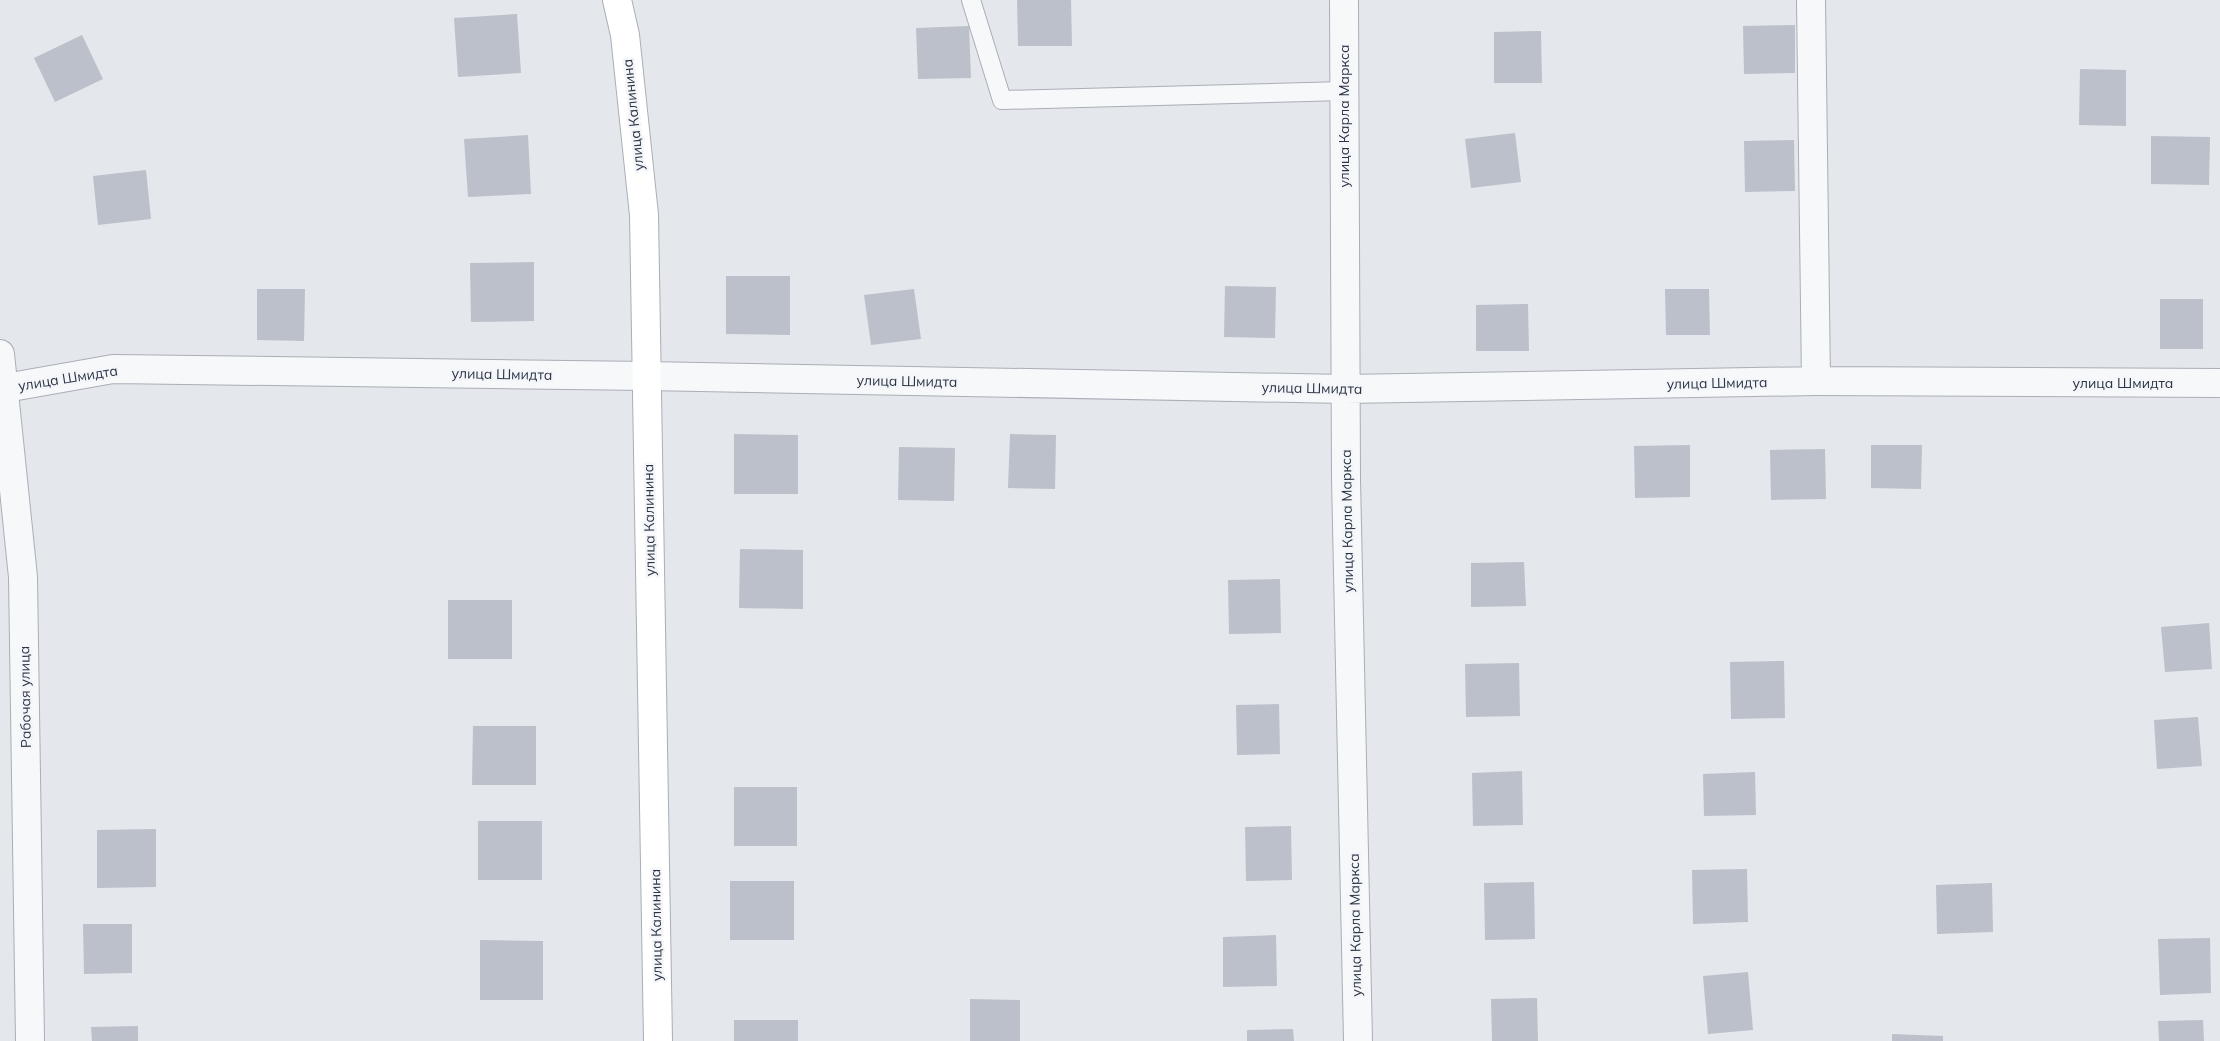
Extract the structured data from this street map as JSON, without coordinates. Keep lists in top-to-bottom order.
{
  "streets": {
    "main road": ["улица Калинина"],
    "street": ["улица Карла Маркса", "улица Шмидта", "Рабочая улица"]
  },
  "crossings": [
    ["улица Калинина", "улица Шмидта"],
    ["улица Карла Маркса", "улица Шмидта"],
    ["улица Шмидта", "Рабочая улица"]
  ]
}
